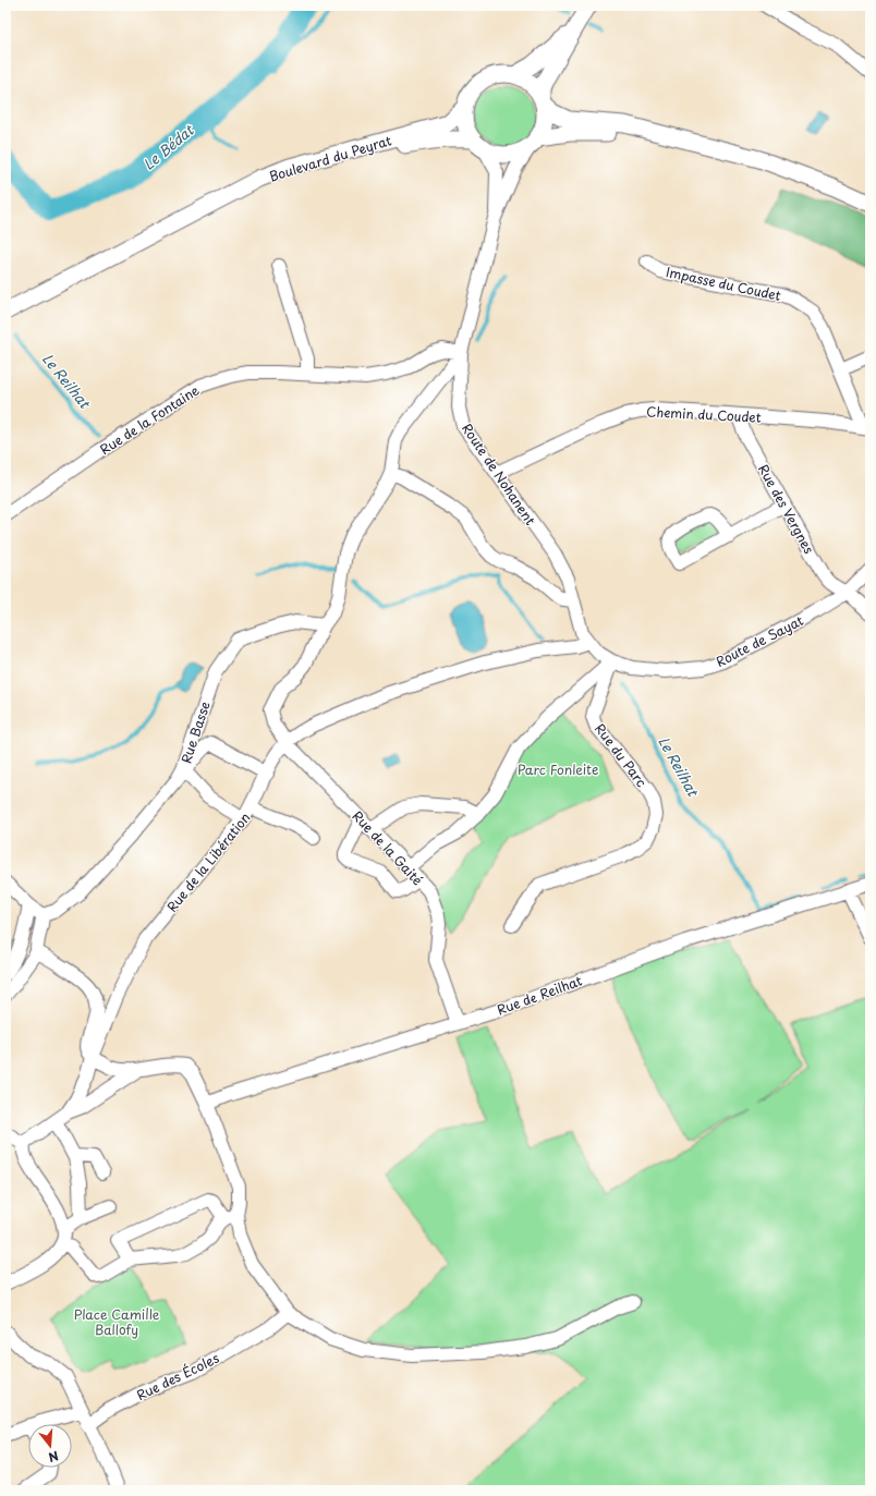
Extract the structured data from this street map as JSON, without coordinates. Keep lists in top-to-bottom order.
{
  "streets": {
    "main road": ["Boulevard du Peyrat"],
    "street": [
      "Impasse du Coudet",
      "Chemin du Coudet",
      "Rue de la Fontaine",
      "Route de Nohanent",
      "Rue des Vergnes",
      "Route de Sayat",
      "Rue Basse",
      "Rue du Parc",
      "Rue de la Gaité",
      "Rue de la Libération",
      "Rue de Reilhat",
      "Rue des Écoles"
    ]
  },
  "crossings": [
    ["Boulevard du Peyrat", "Route de Nohanent"],
    ["Impasse du Coudet", "Chemin du Coudet"],
    ["Chemin du Coudet", "Route de Nohanent"],
    ["Chemin du Coudet", "Rue des Vergnes"],
    ["Rue de la Fontaine", "Route de Nohanent"],
    ["Route de Nohanent", "Route de Sayat"],
    ["Route de Nohanent", "Rue de la Libération"],
    ["Rue des Vergnes", "Route de Sayat"],
    ["Route de Sayat", "Rue du Parc"],
    ["Route de Sayat", "Rue de la Libération"],
    ["Rue Basse", "Rue de la Gaité"],
    ["Rue de la Gaité", "Rue de la Libération"],
    ["Rue de la Gaité", "Rue de Reilhat"]
  ],
  "water": ["Le Bédat", "Le Reilhat"],
  "parks": ["Parc Fonleite", "Place Camille Ballofy"],
  "north": "bottom"
}
